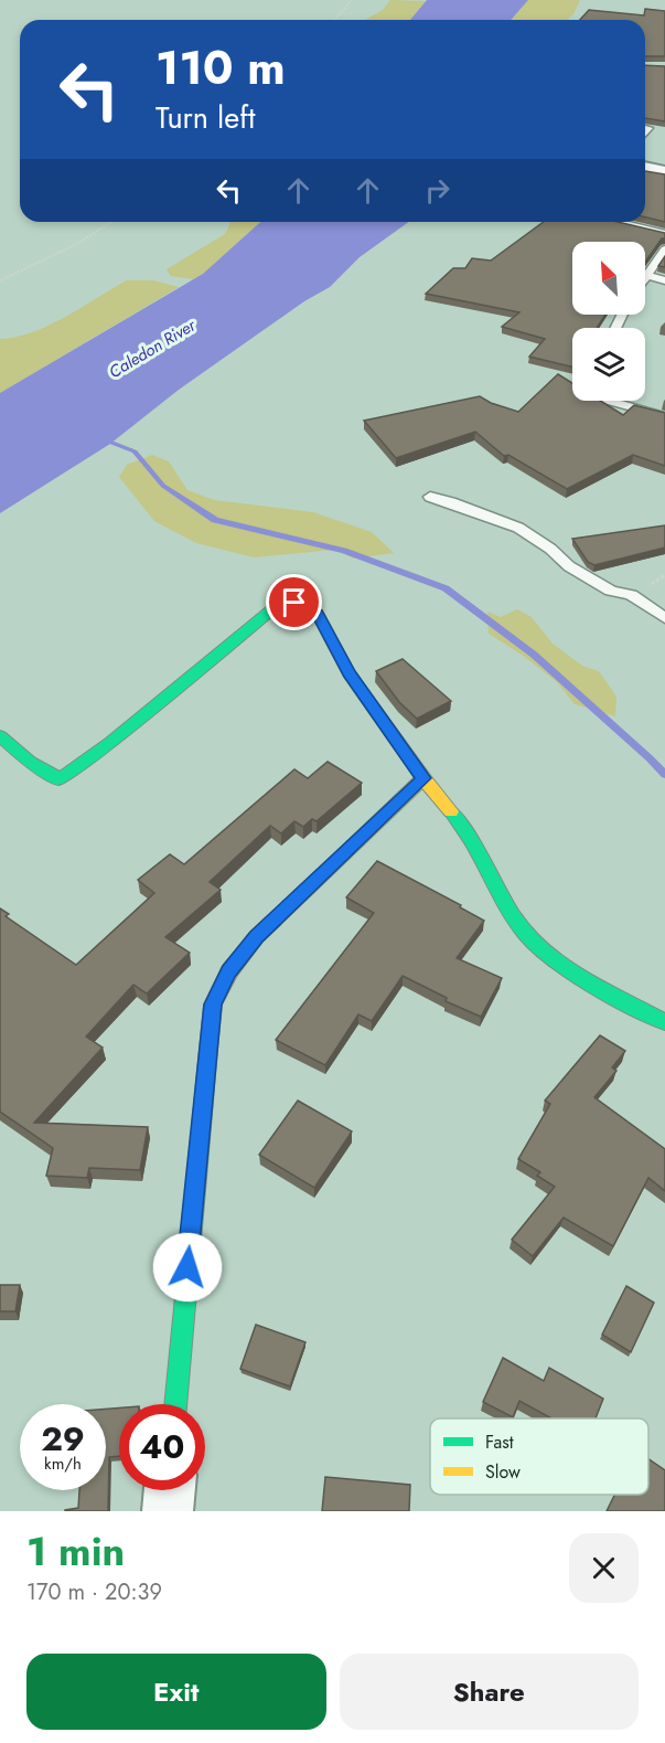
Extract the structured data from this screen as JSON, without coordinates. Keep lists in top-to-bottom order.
{
  "water": ["Caledon River"],
  "legend": ["Fast", "Slow"],
  "north": "top left",
  "page": {
    "turn": ["110 m", "Turn left"],
    "speed": "29 km/h",
    "limit": "40",
    "heading": ["1 min", "170 m · 20:39"],
    "buttons": ["Exit", "Share"]
  }
}
